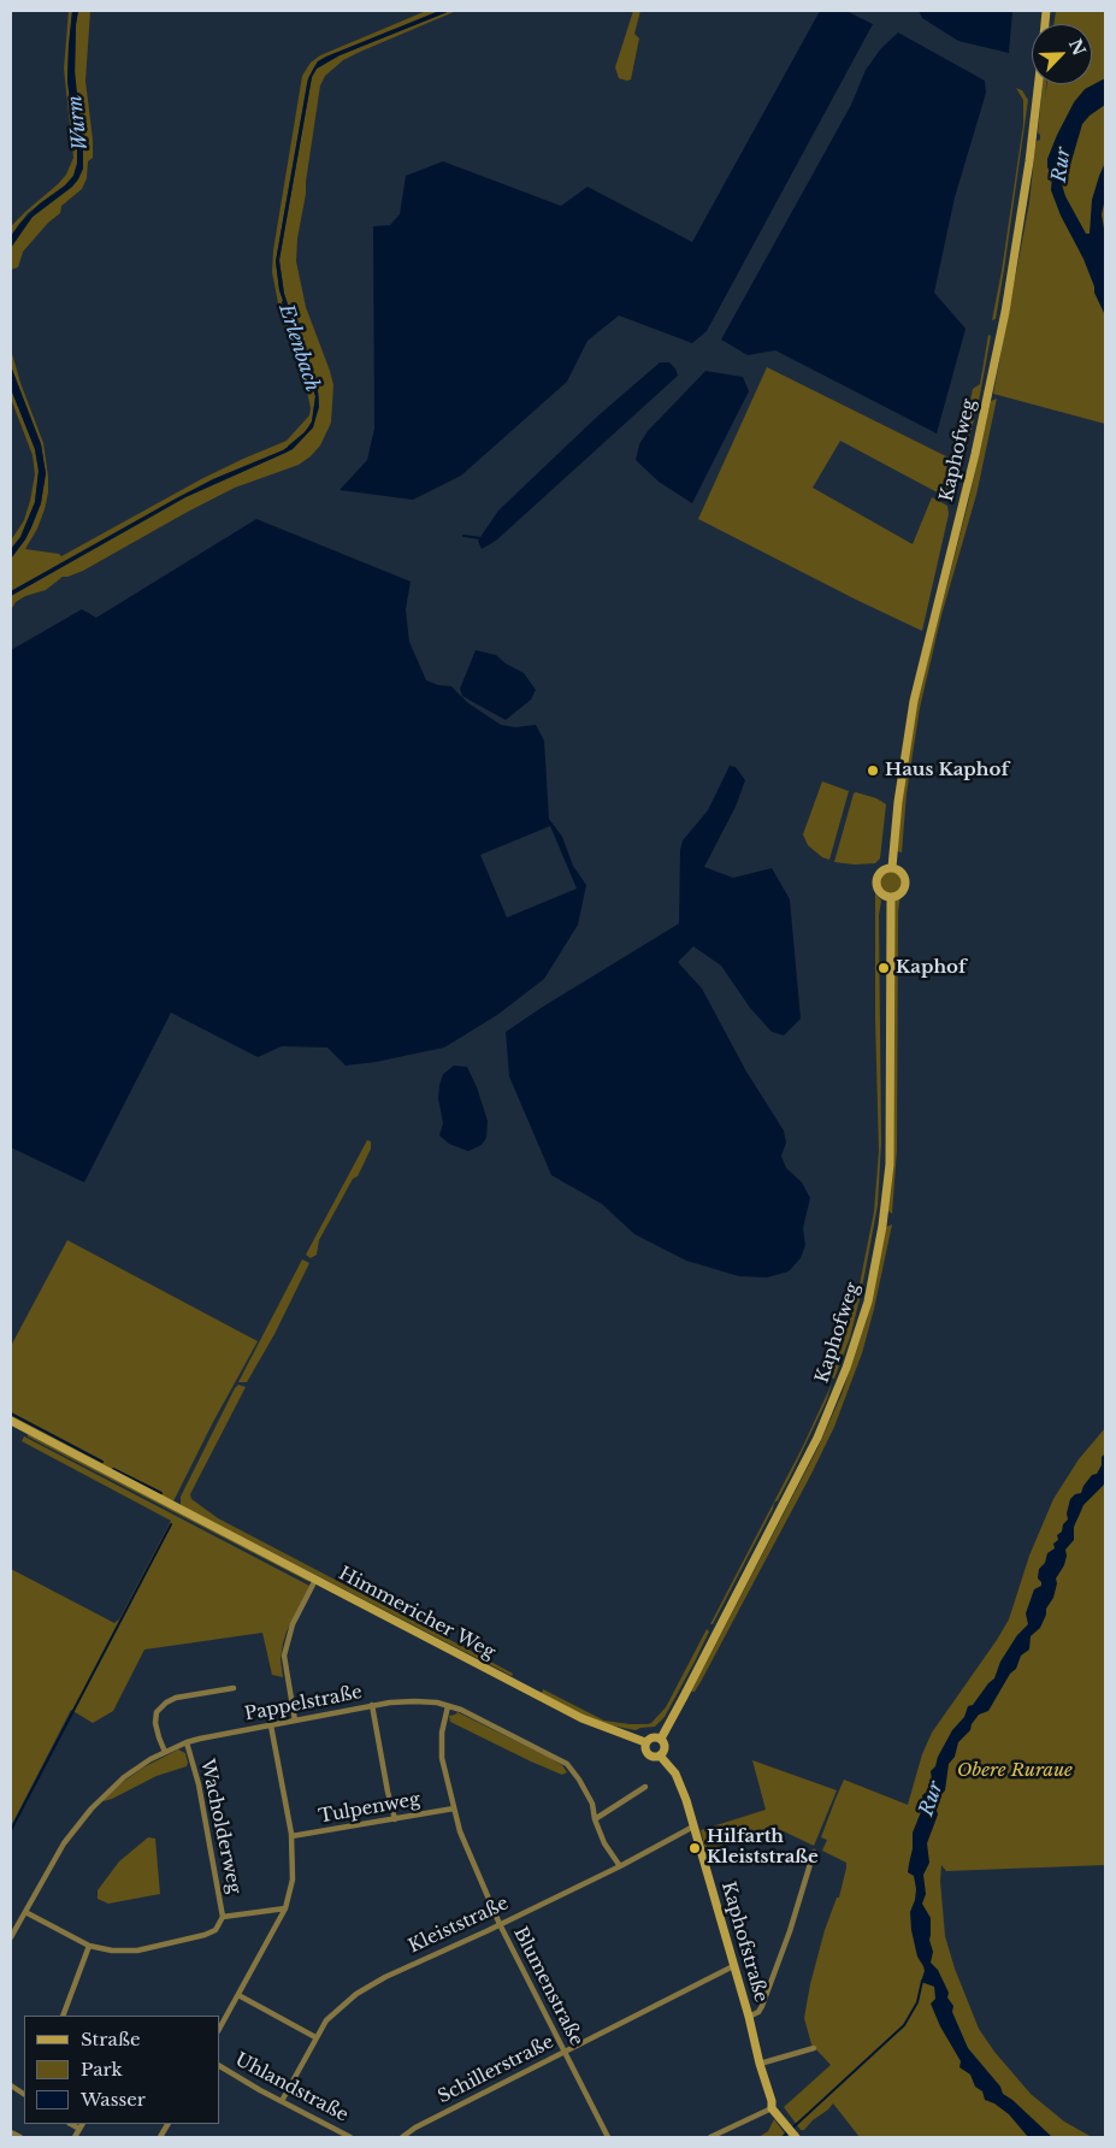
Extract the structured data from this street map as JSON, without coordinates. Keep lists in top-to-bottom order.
{
  "streets": {
    "main road": ["Kaphofweg", "Himmericher Weg", "Kaphofstraße"],
    "street": [
      "Pappelstraße",
      "Tulpenweg",
      "Wacholderweg",
      "Kleiststraße",
      "Blumenstraße",
      "Schillerstraße",
      "Uhlandstraße"
    ]
  },
  "crossings": [
    ["Kaphofweg", "Himmericher Weg"],
    ["Kaphofweg", "Kaphofstraße"],
    ["Himmericher Weg", "Kaphofstraße"],
    ["Pappelstraße", "Wacholderweg"],
    ["Pappelstraße", "Kleiststraße"],
    ["Pappelstraße", "Blumenstraße"],
    ["Tulpenweg", "Blumenstraße"],
    ["Kleiststraße", "Kaphofstraße"],
    ["Kleiststraße", "Blumenstraße"],
    ["Kleiststraße", "Uhlandstraße"],
    ["Kaphofstraße", "Schillerstraße"],
    ["Blumenstraße", "Schillerstraße"]
  ],
  "water": ["Wurm", "Rur", "Erlenbach"],
  "parks": ["Obere Ruraue"],
  "places": ["Haus Kaphof", "Kaphof", "Hilfarth Kleiststraße"],
  "legend": ["Straße", "Park", "Wasser"],
  "north": "top right"
}
